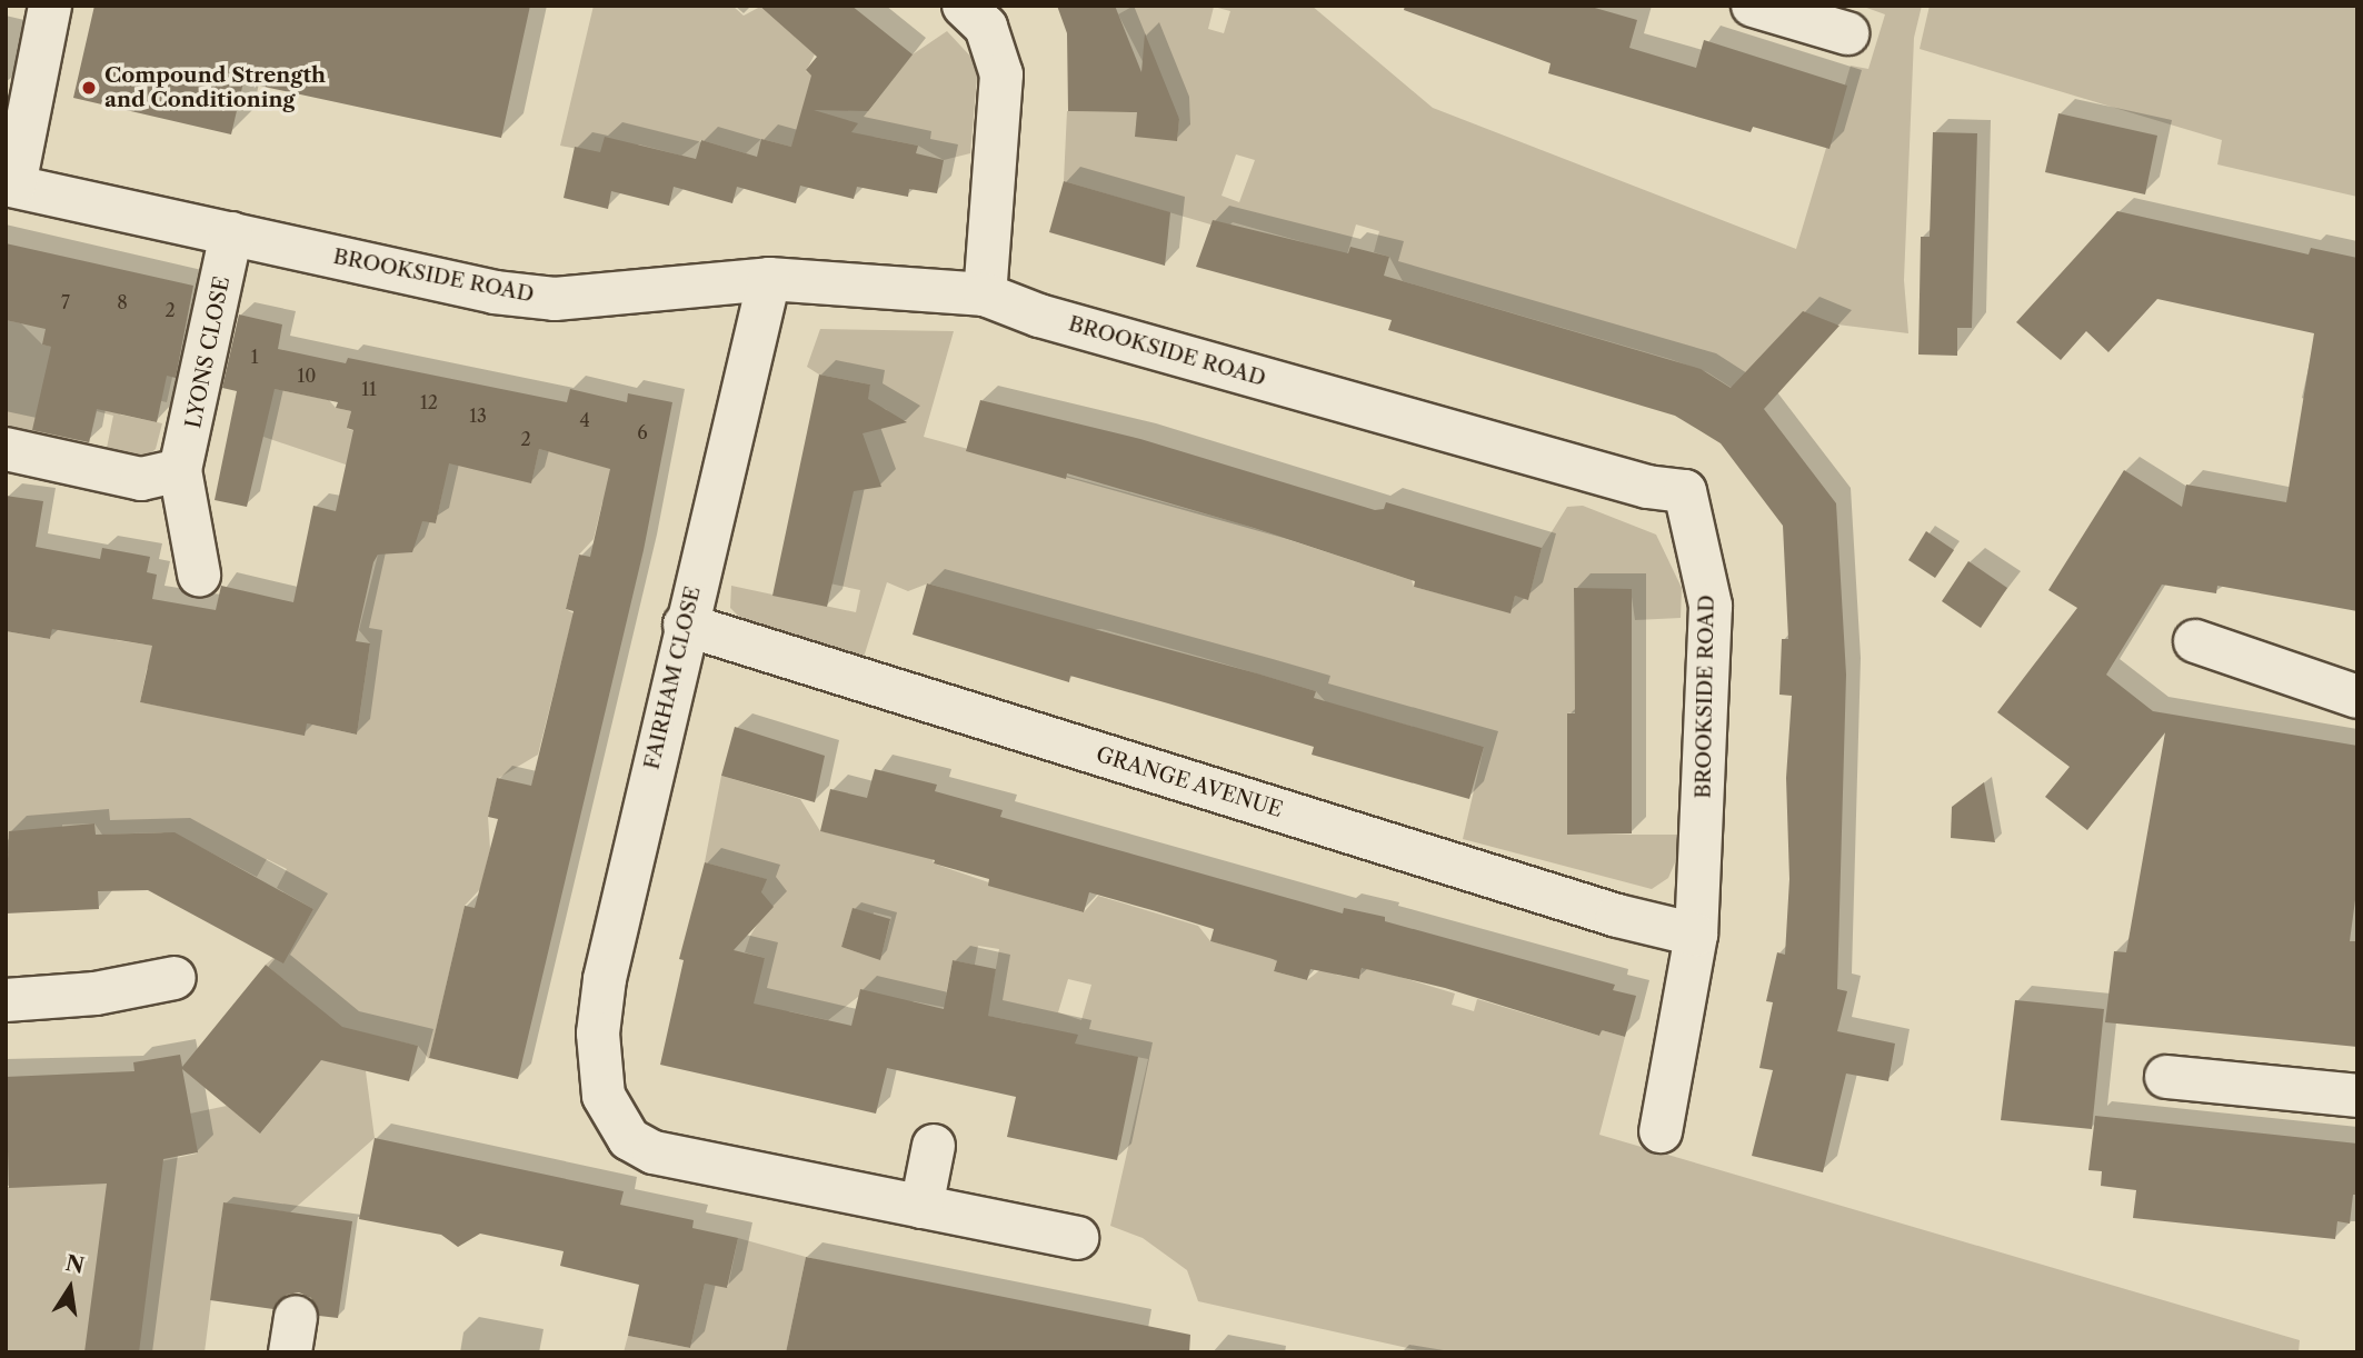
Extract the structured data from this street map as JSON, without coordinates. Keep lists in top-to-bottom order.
{
  "streets": {
    "street": [
      "BROOKSIDE ROAD",
      "LYONS CLOSE",
      "FAIRHAM CLOSE",
      "GRANGE AVENUE"
    ]
  },
  "crossings": [
    ["BROOKSIDE ROAD", "LYONS CLOSE"],
    ["BROOKSIDE ROAD", "FAIRHAM CLOSE"],
    ["BROOKSIDE ROAD", "GRANGE AVENUE"],
    ["FAIRHAM CLOSE", "GRANGE AVENUE"]
  ],
  "places": ["Compound Strength and Conditioning"],
  "house_numbers": [
    "7",
    "8",
    "2",
    "1",
    "10",
    "11",
    "12",
    "13",
    "4",
    "6",
    "2"
  ],
  "north": "top"
}
